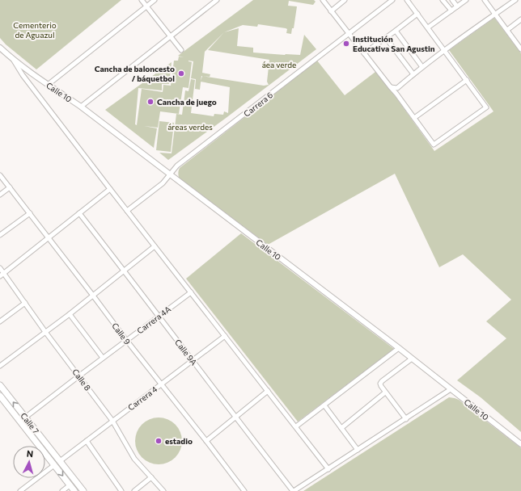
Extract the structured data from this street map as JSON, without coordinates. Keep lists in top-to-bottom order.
{
  "streets": {
    "main road": ["Calle 7"],
    "street": [
      "Calle 10",
      "Carrera 6",
      "Carrera 4A",
      "Calle 9",
      "Calle 9A",
      "Calle 8",
      "Carrera 4"
    ]
  },
  "crossings": [
    ["Calle 10", "Carrera 6"],
    ["Calle 10", "Carrera 4A"],
    ["Calle 10", "Carrera 4"],
    ["Carrera 4A", "Calle 9"],
    ["Carrera 4A", "Calle 9A"],
    ["Carrera 4A", "Calle 8"],
    ["Carrera 4A", "Calle 7"],
    ["Calle 9", "Carrera 4"],
    ["Calle 9A", "Carrera 4"],
    ["Calle 8", "Carrera 4"],
    ["Carrera 4", "Calle 7"]
  ],
  "parks": ["Cementerio de Aguazul", "áea verde", "áreas verdes"],
  "places": [
    "Institución Educativa San Agustin",
    "Cancha de baloncesto / báquetbol",
    "Cancha de juego",
    "estadio"
  ],
  "north": "top"
}
